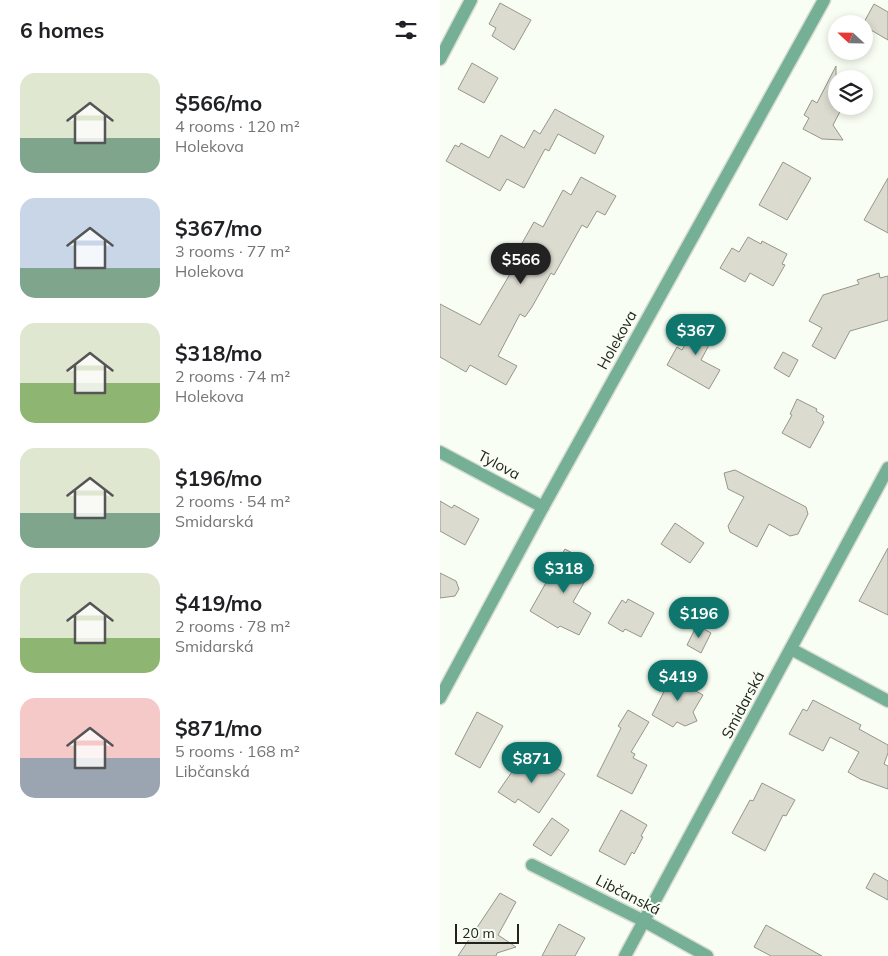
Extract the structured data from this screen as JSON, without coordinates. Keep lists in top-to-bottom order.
{
  "streets": {
    "street": [
      "Holekova",
      "Tylova",
      "Smidarská",
      "Libčanská"
    ]
  },
  "crossings": [
    ["Holekova", "Tylova"],
    ["Smidarská", "Libčanská"]
  ],
  "scale_bar": "20 m",
  "north": "left",
  "page": {
    "heading": "6 homes",
    "list": [
      {
        "name": "$566/mo",
        "note": "4 rooms · 120 m² · Holekova"
      },
      {
        "name": "$367/mo",
        "note": "3 rooms · 77 m² · Holekova"
      },
      {
        "name": "$318/mo",
        "note": "2 rooms · 74 m² · Holekova"
      },
      {
        "name": "$196/mo",
        "note": "2 rooms · 54 m² · Smidarská"
      },
      {
        "name": "$419/mo",
        "note": "2 rooms · 78 m² · Smidarská"
      },
      {
        "name": "$871/mo",
        "note": "5 rooms · 168 m² · Libčanská"
      }
    ],
    "price": [
      "$566",
      "$367",
      "$318",
      "$196",
      "$419",
      "$871"
    ],
    "scale": "20 m"
  }
}
